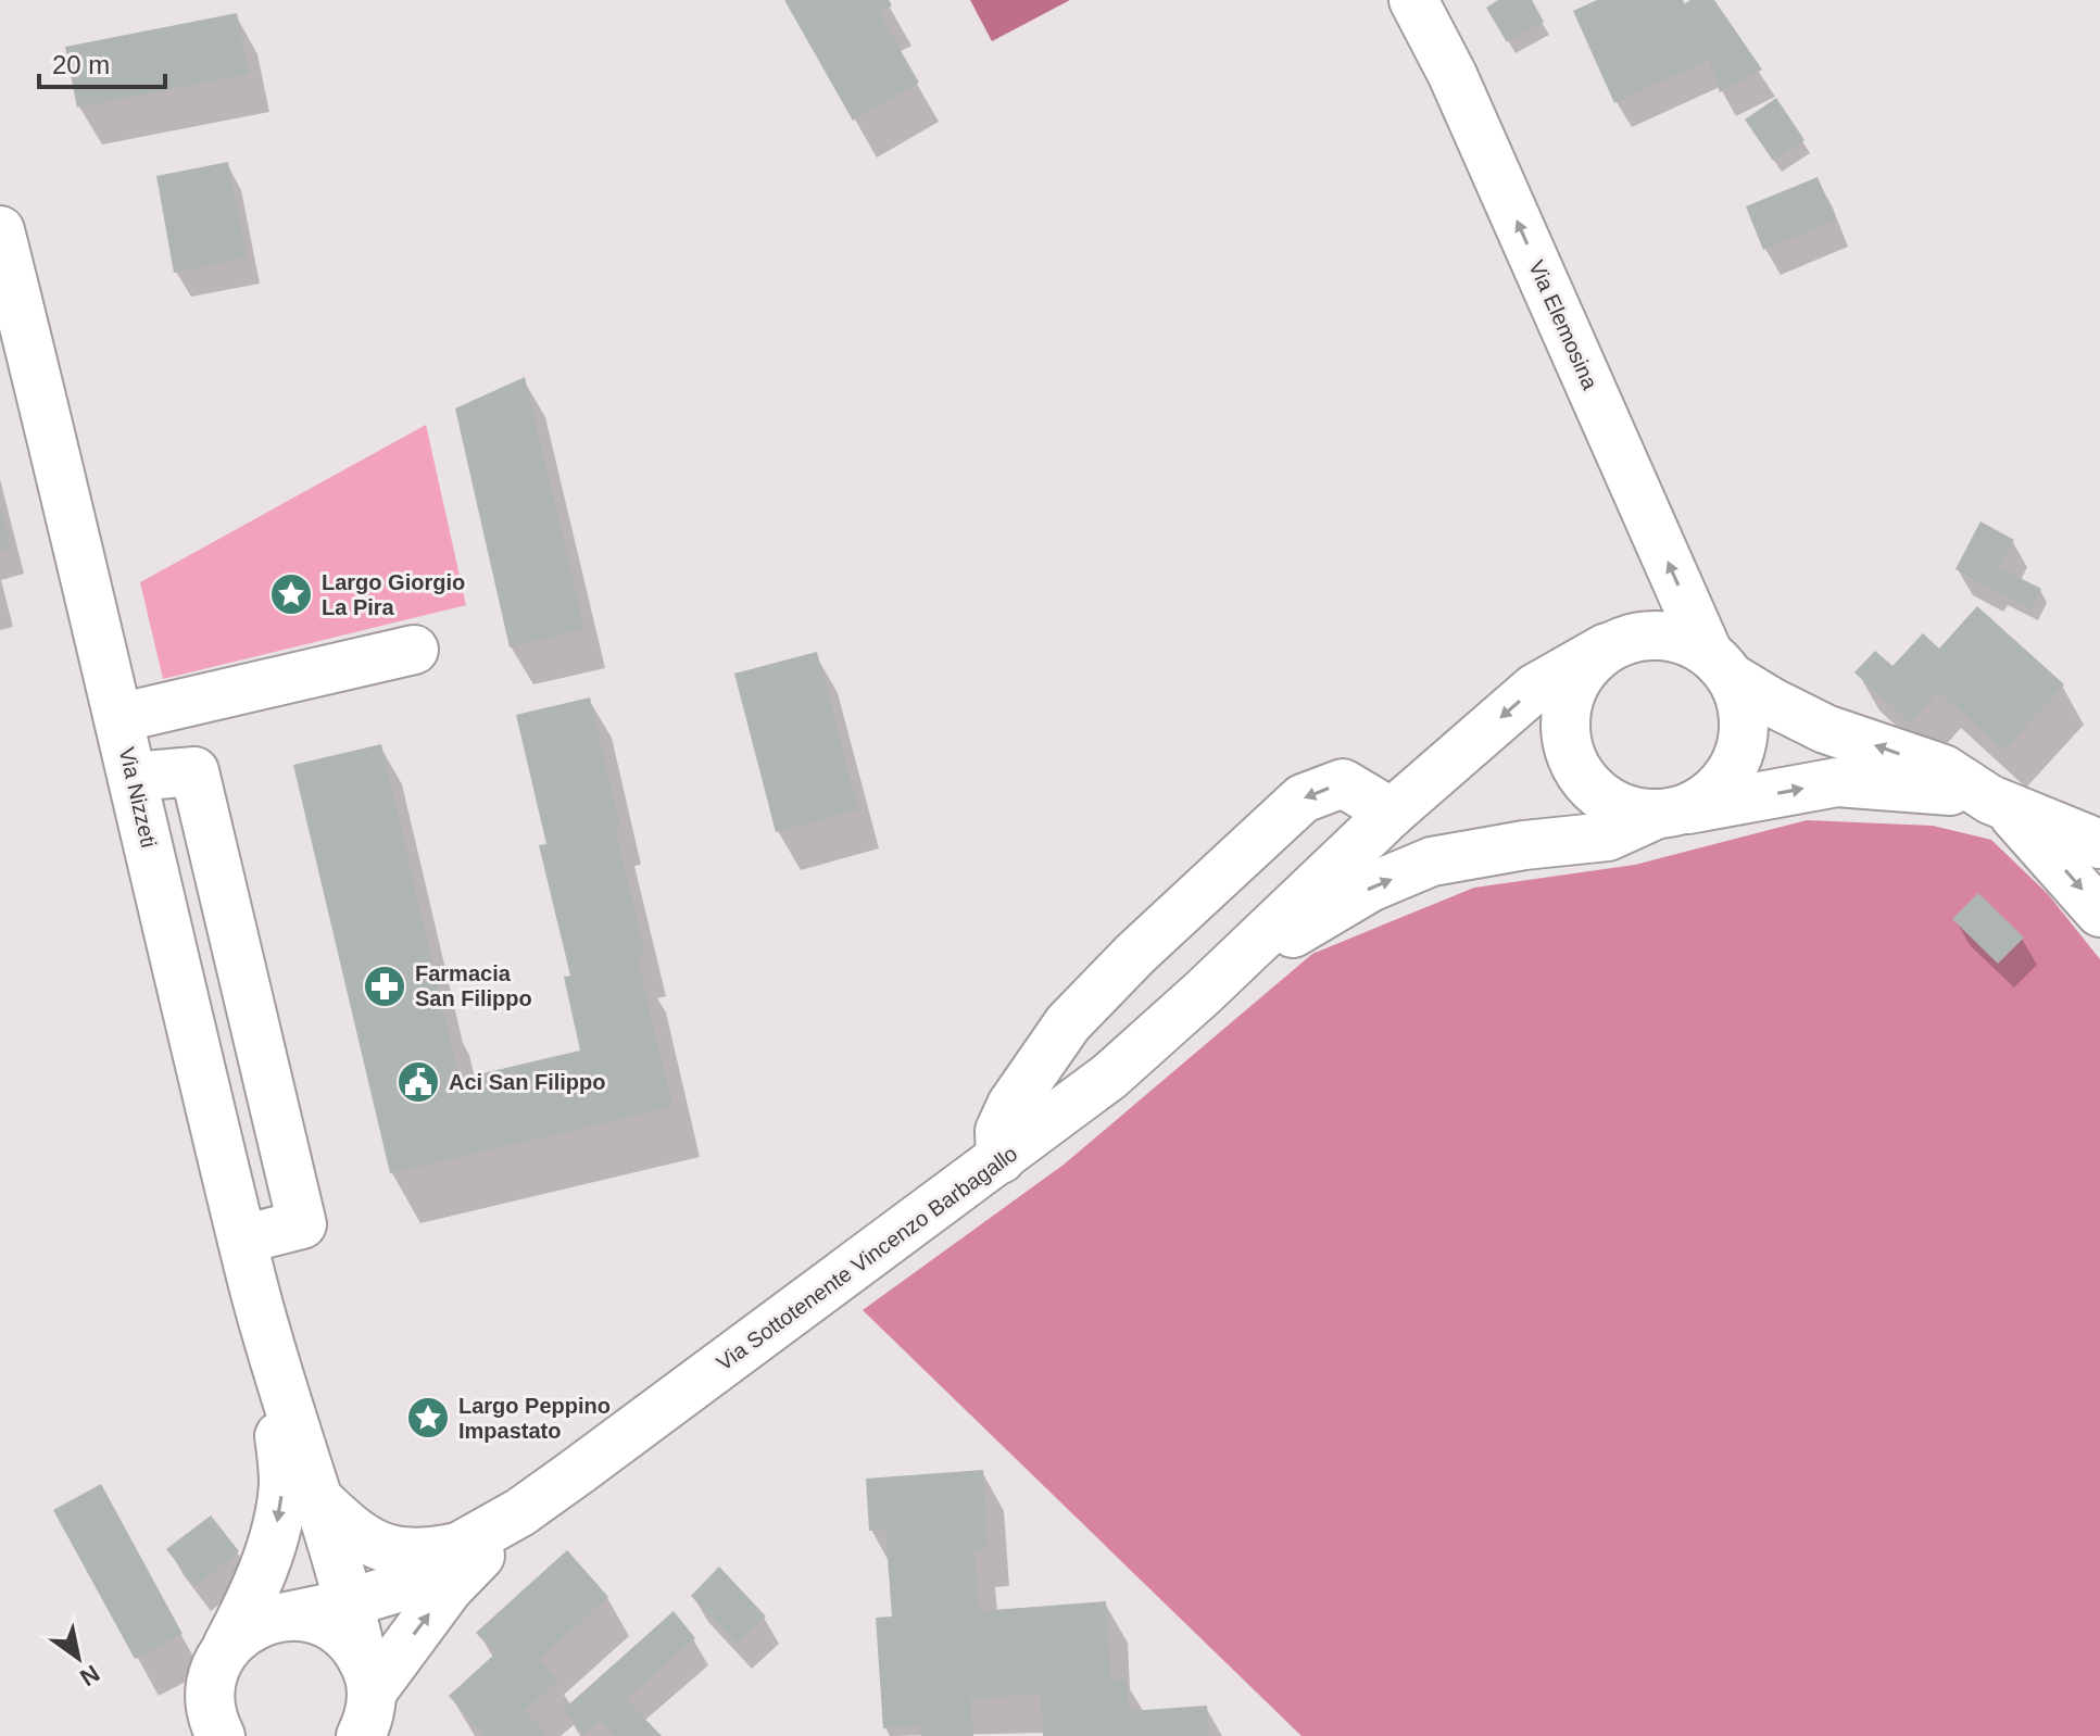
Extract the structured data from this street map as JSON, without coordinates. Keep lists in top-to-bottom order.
{
  "streets": {
    "street": ["Via Elemosina", "Via Nizzeti", "Via Sottotenente Vincenzo Barbagallo"]
  },
  "one_way": ["Via Elemosina"],
  "places": {
    "place": ["Largo Giorgio La Pira", "Largo Peppino Impastato"],
    "pharmacy": ["Farmacia San Filippo"],
    "public building": ["Aci San Filippo"]
  },
  "scale_bar": "20 m",
  "north": "bottom right"
}
